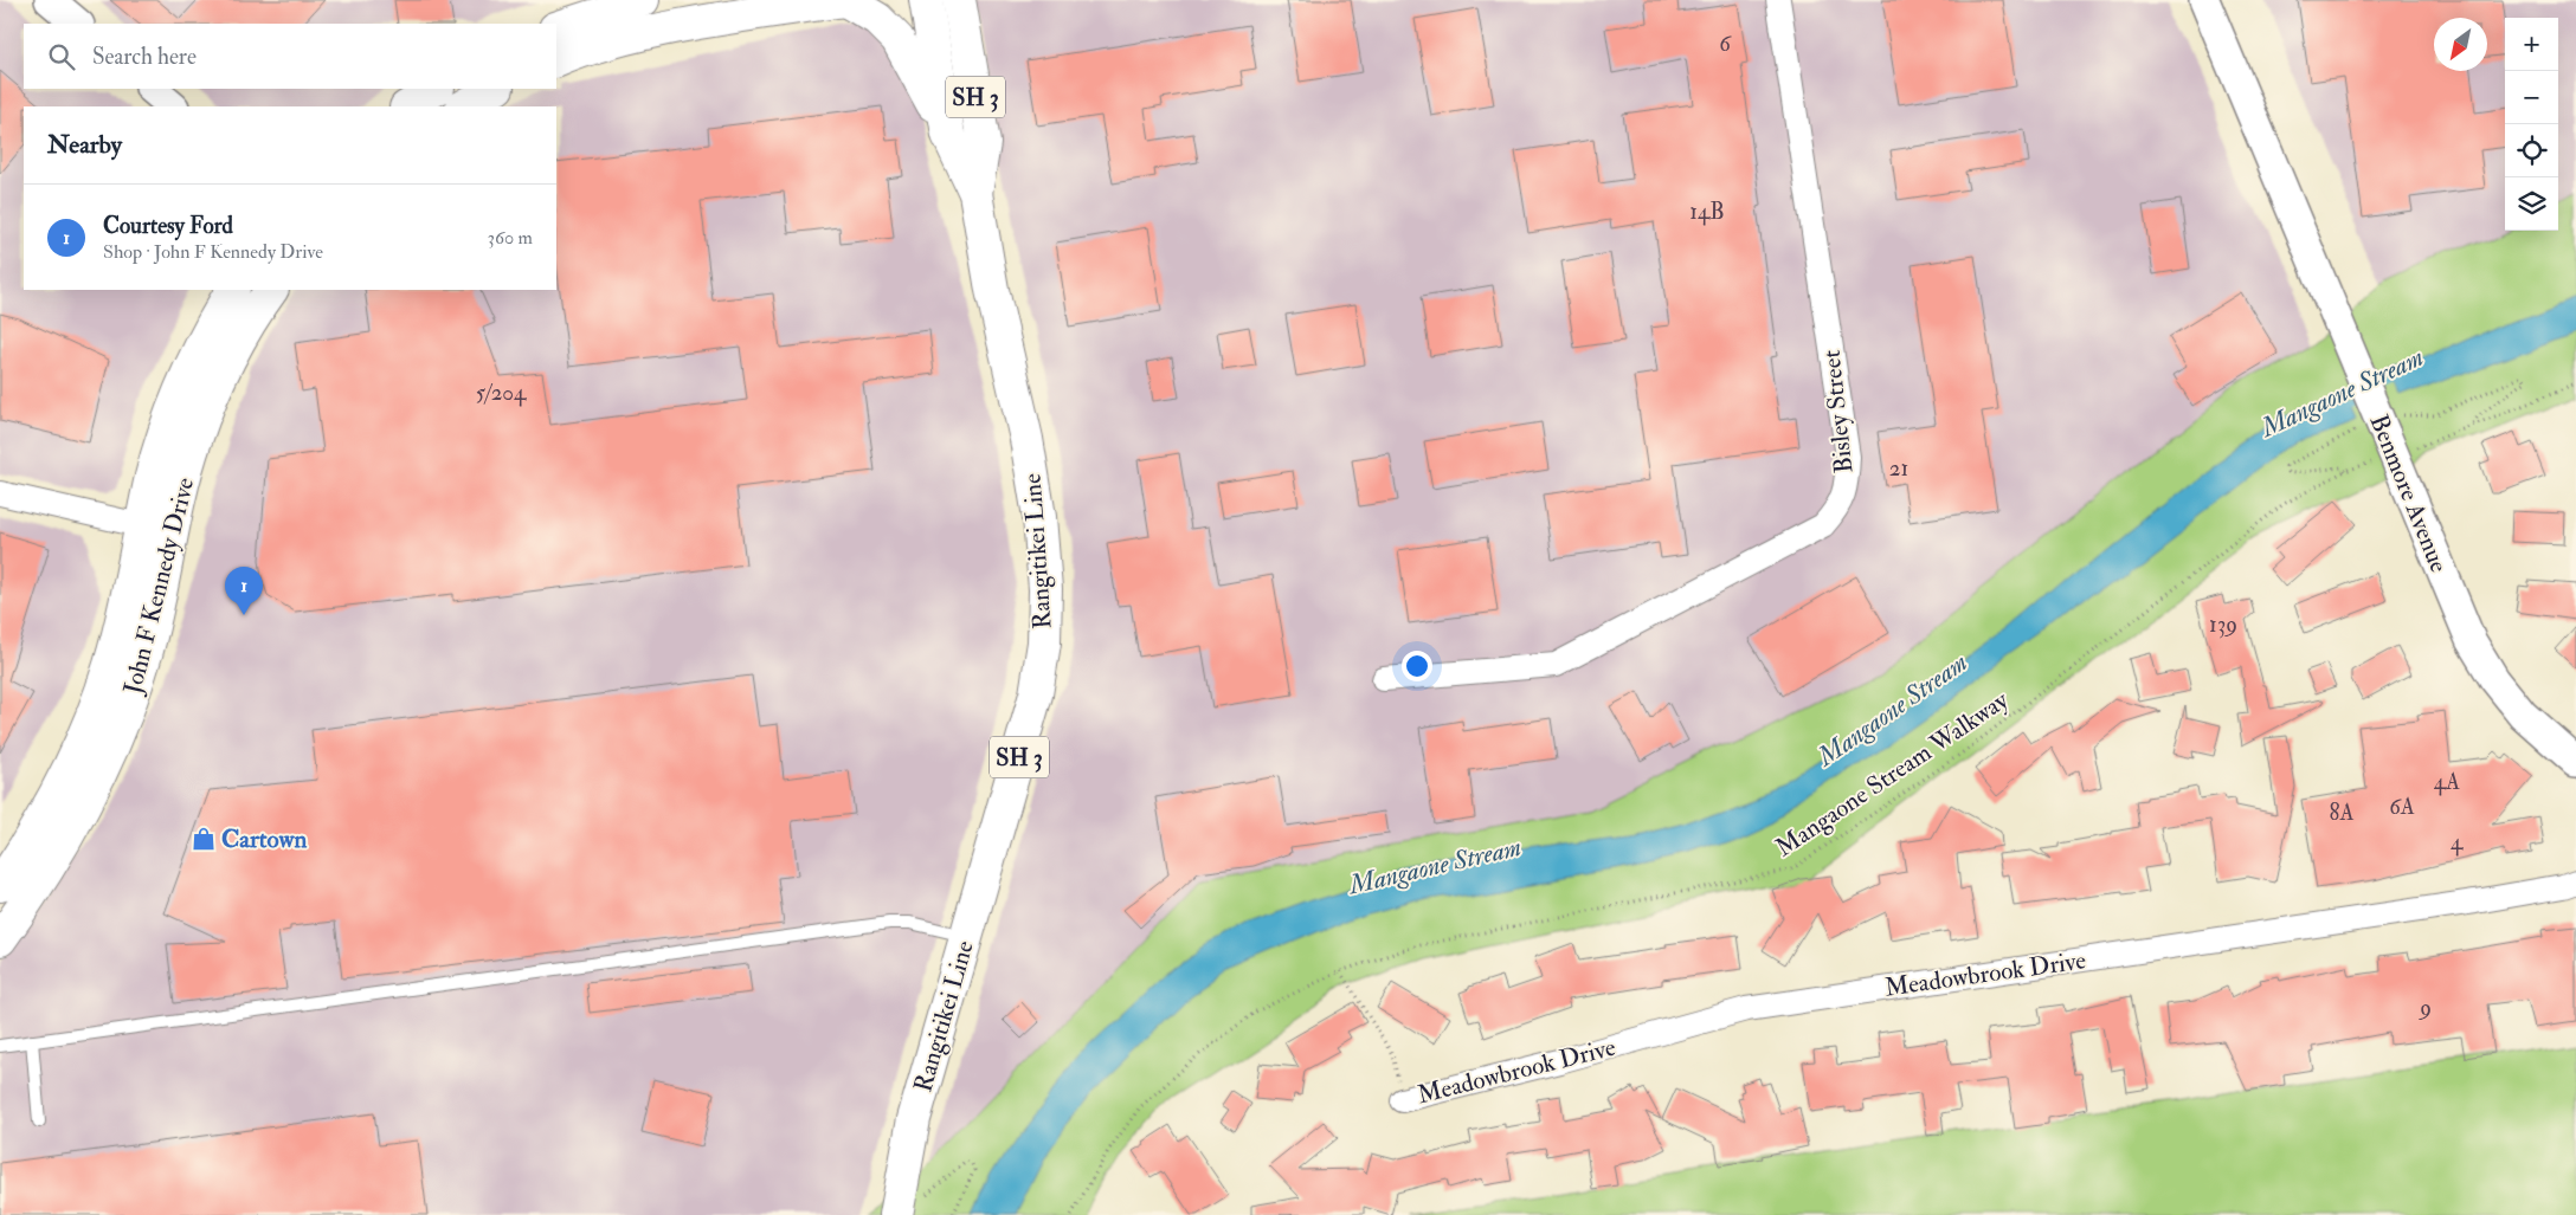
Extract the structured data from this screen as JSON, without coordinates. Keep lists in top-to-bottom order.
{
  "streets": {
    "main road": ["SH 3", "Rangitikei Line", "John F Kennedy Drive"],
    "street": ["Bisley Street", "Benmore Avenue", "Meadowbrook Drive"],
    "path": ["Mangaone Stream Walkway"]
  },
  "crossings": [
    ["Benmore Avenue", "Mangaone Stream Walkway"]
  ],
  "water": ["Mangaone Stream"],
  "places": {
    "shop": ["Cartown"]
  },
  "house_numbers": [
    "6",
    "14B",
    "5/204",
    "21",
    "139",
    "4A",
    "6A",
    "8A",
    "4",
    "9"
  ],
  "north": "bottom left",
  "page": {
    "map_buttons": ["+", "−"],
    "search": "Search here",
    "heading": "Nearby",
    "list": [
      {
        "mark": "1",
        "name": "Courtesy Ford",
        "note": "Shop · John F Kennedy Drive",
        "value": "360 m"
      }
    ],
    "pins": "1"
  }
}
